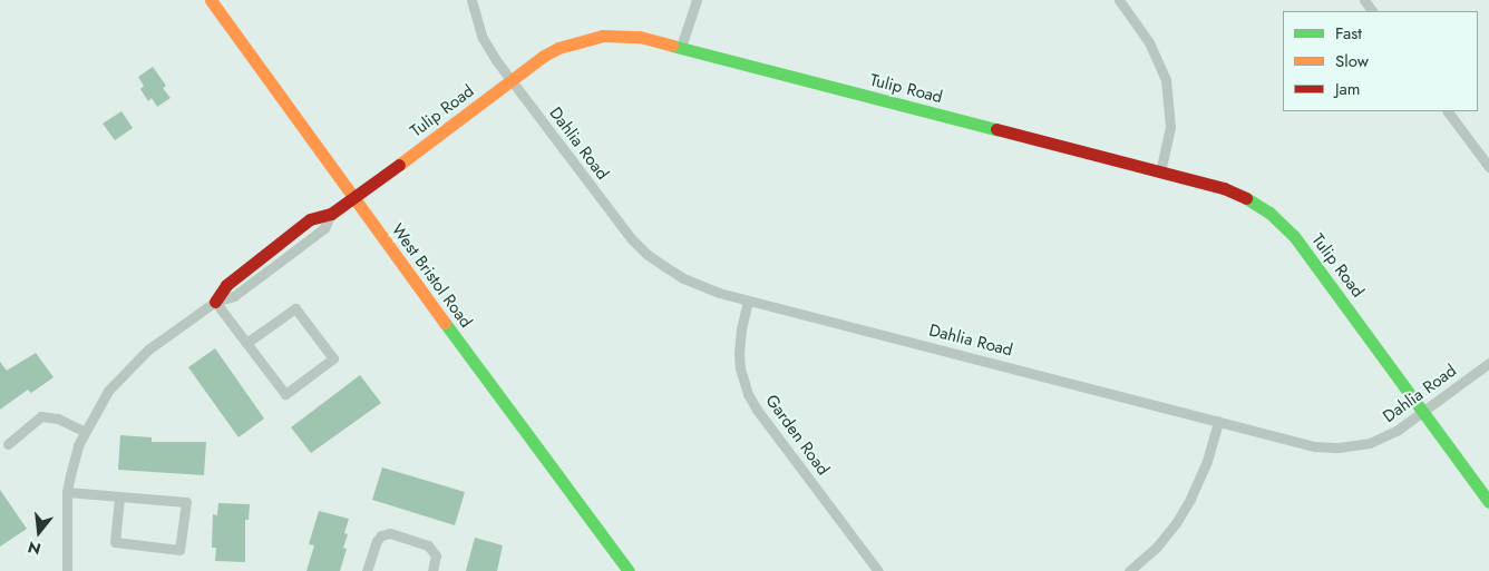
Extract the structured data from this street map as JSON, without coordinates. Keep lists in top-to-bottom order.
{
  "streets": {
    "street": [
      "Tulip Road",
      "Dahlia Road",
      "West Bristol Road",
      "Garden Road"
    ]
  },
  "crossings": [
    ["Tulip Road", "Dahlia Road"],
    ["Tulip Road", "West Bristol Road"],
    ["Dahlia Road", "Garden Road"]
  ],
  "legend": ["Fast", "Slow", "Jam"],
  "north": "bottom"
}
